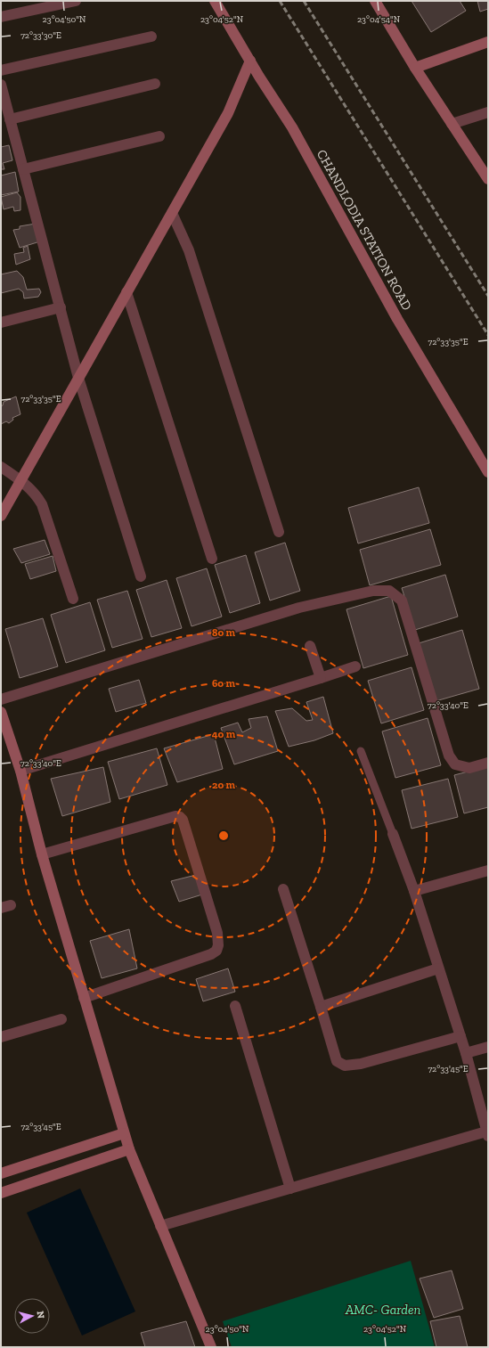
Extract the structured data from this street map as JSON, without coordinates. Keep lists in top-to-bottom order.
{
  "streets": {
    "street": ["CHANDLODIA STATION ROAD"]
  },
  "parks": ["AMC- Garden"],
  "north": "right",
  "coordinates": [
    "23°04'50\"N",
    "23°04'52\"N",
    "23°04'54\"N",
    "72°33'30\"E",
    "72°33'35\"E",
    "72°33'40\"E",
    "72°33'45\"E"
  ],
  "rings": [
    "80 m",
    "60 m",
    "40 m",
    "20 m"
  ]
}
